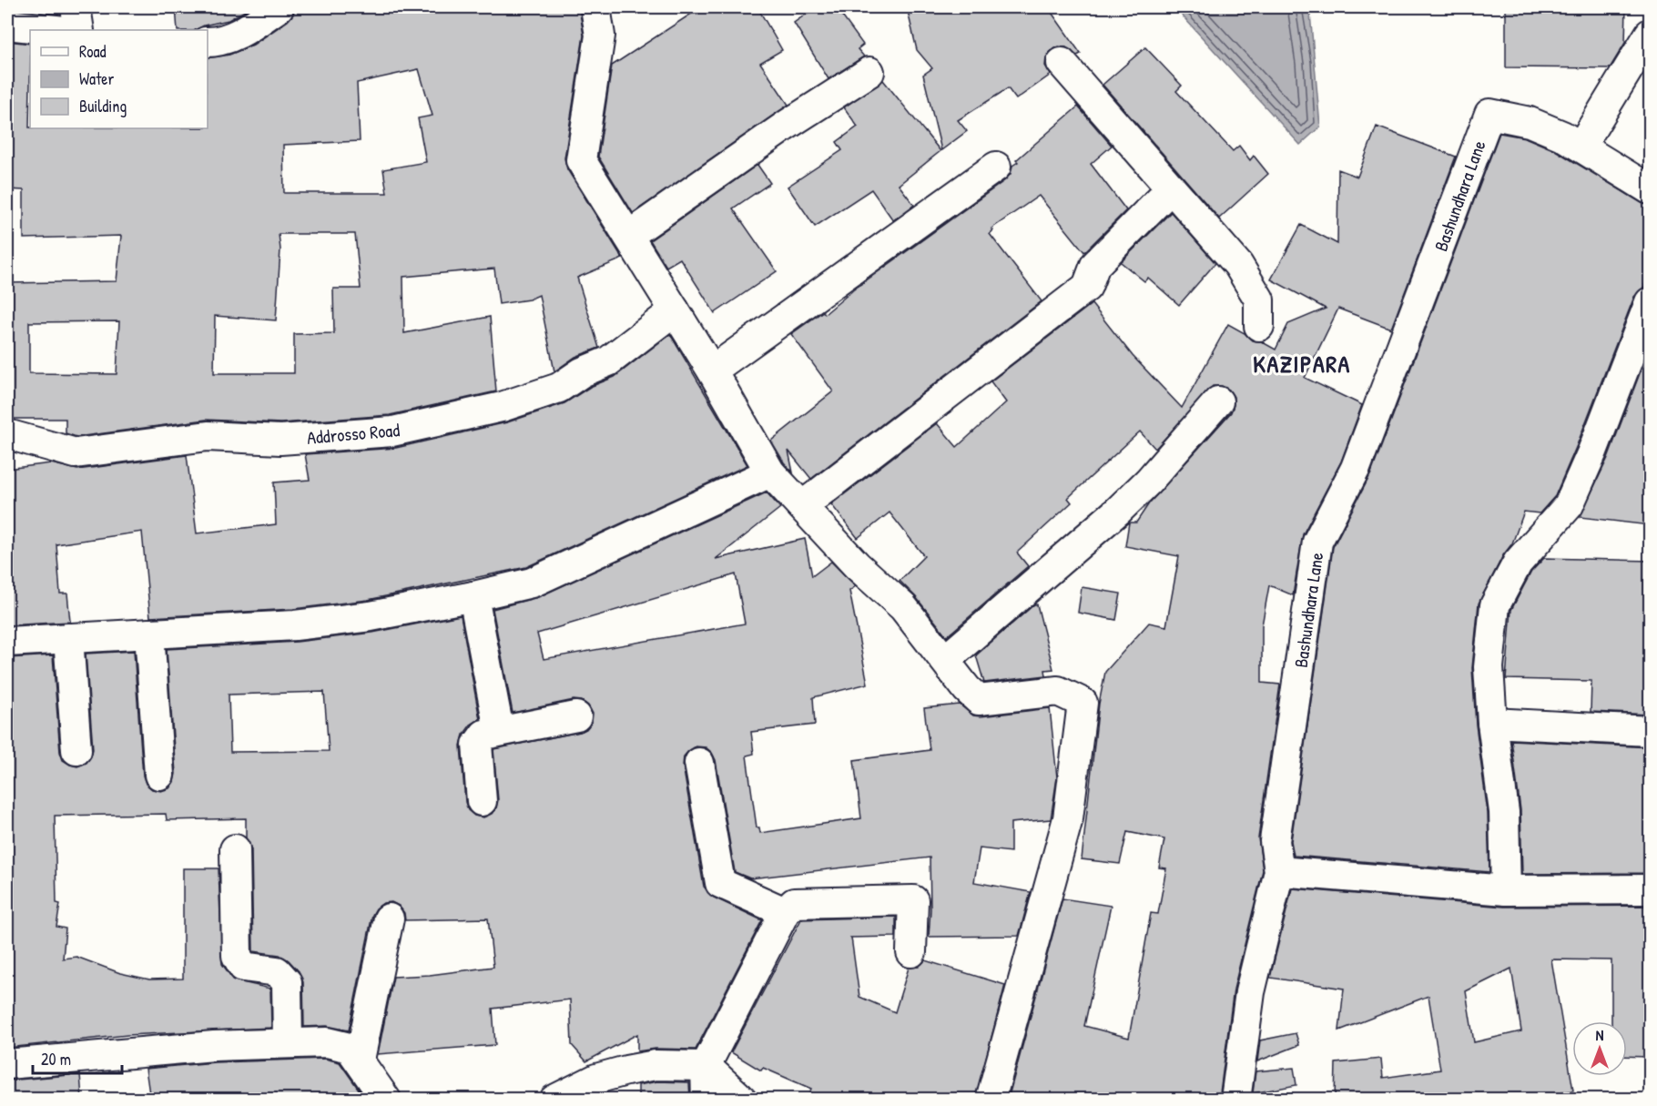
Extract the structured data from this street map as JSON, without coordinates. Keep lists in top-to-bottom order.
{
  "streets": {
    "street": ["Bashundhara Lane", "Addrosso Road"]
  },
  "districts": ["KAZIPARA"],
  "legend": ["Road", "Water", "Building"],
  "scale_bar": "20 m",
  "north": "top"
}
